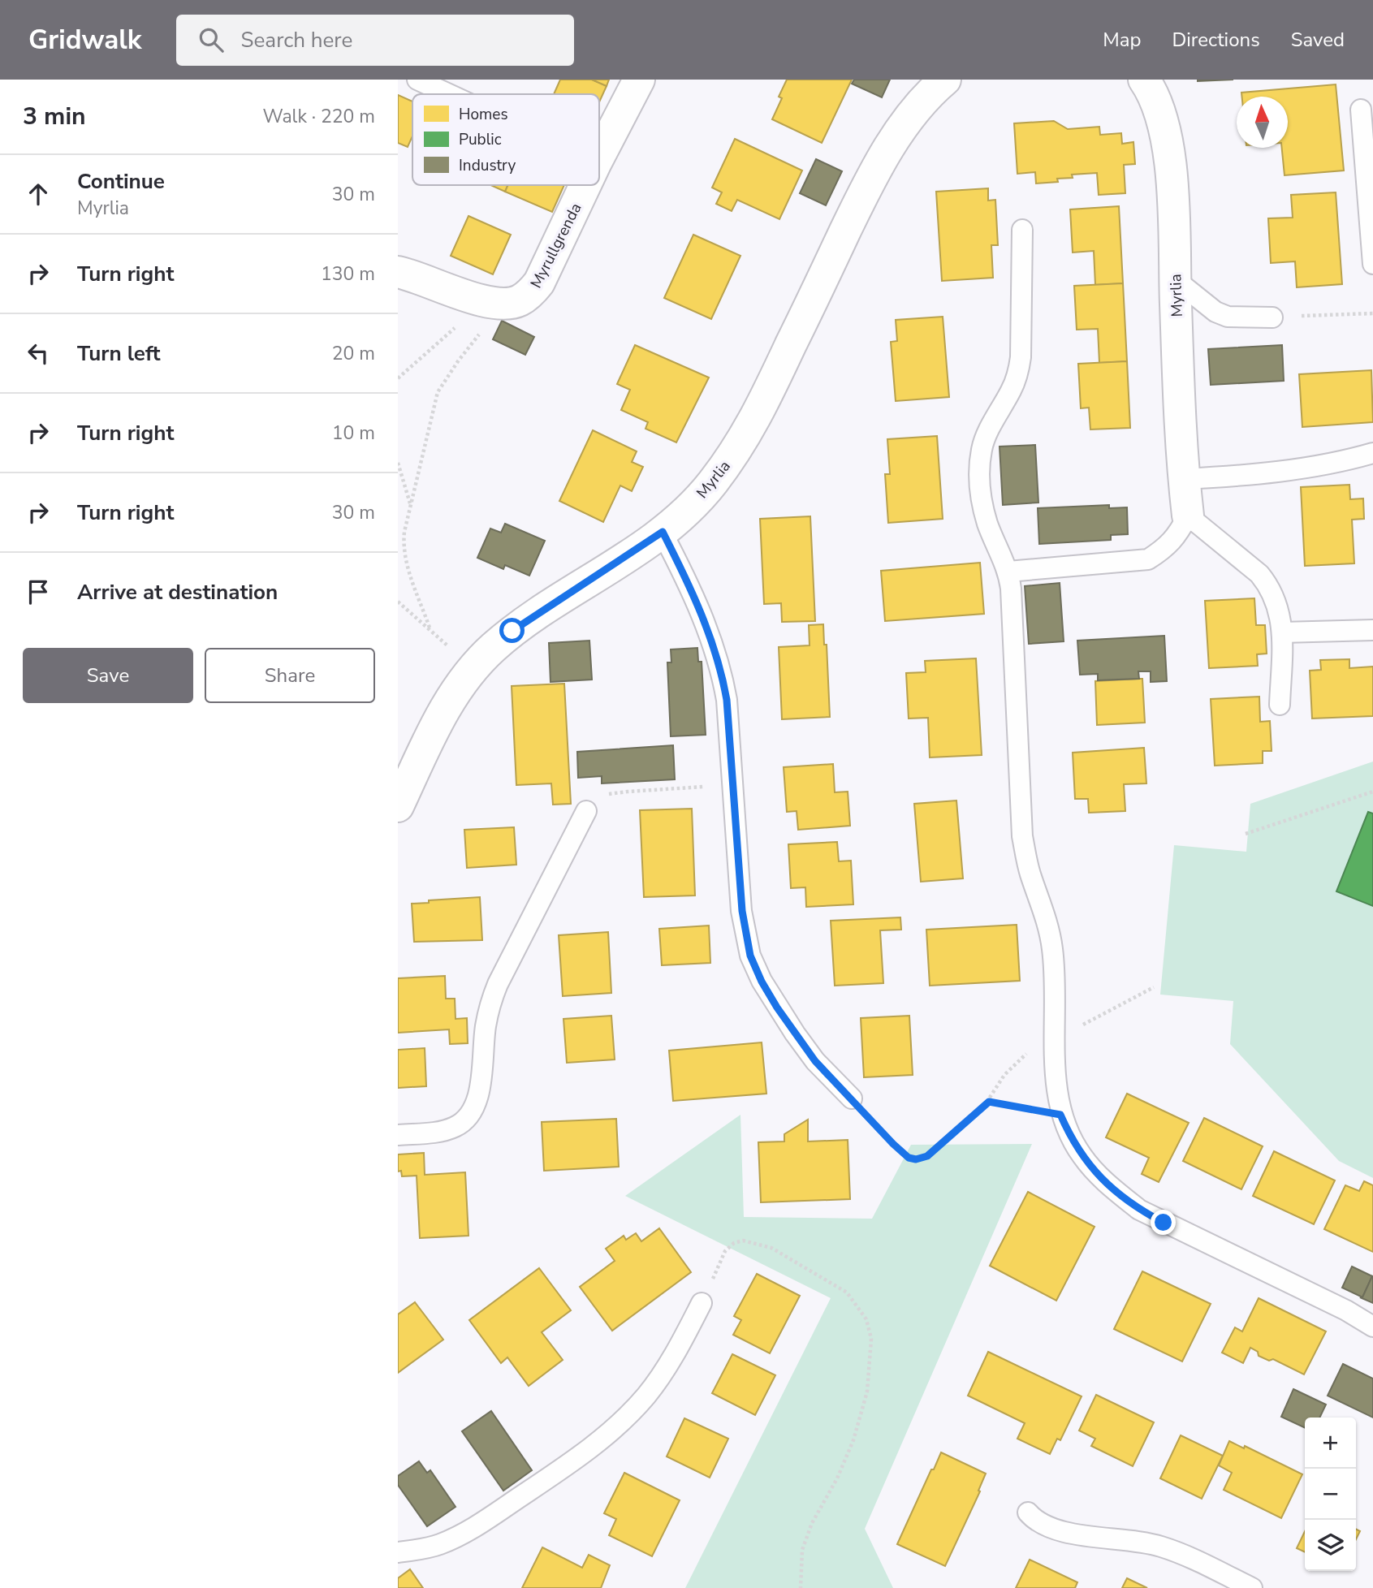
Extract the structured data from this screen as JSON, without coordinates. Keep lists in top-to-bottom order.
{
  "streets": {
    "street": ["Myrullgrenda", "Myrlia"]
  },
  "legend": ["Homes", "Public", "Industry"],
  "north": "top",
  "page": {
    "header": "Gridwalk",
    "search": "Search here",
    "nav": ["Map", "Directions", "Saved"],
    "heading": ["3 min", "Walk · 220 m"],
    "list": [
      ["Continue", "Myrlia", "30 m"],
      ["Turn right", "130 m"],
      ["Turn left", "20 m"],
      ["Turn right", "10 m"],
      ["Turn right", "30 m"],
      "Arrive at destination"
    ],
    "buttons": ["Save", "Share"],
    "map_buttons": ["+", "−"]
  }
}
